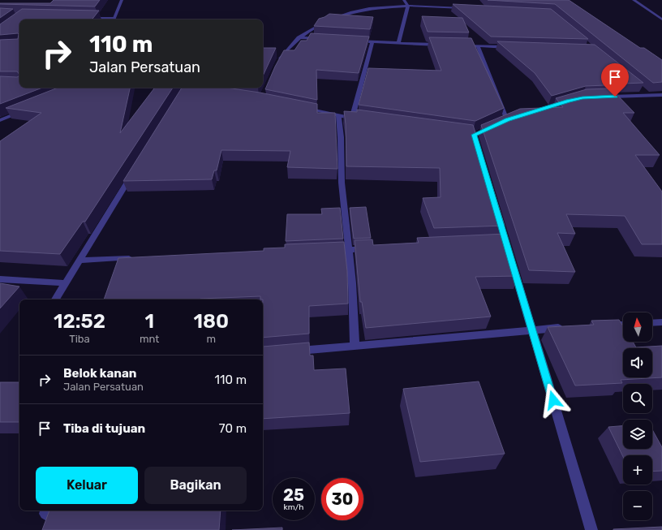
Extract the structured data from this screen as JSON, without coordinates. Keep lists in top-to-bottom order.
{
  "north": "top",
  "page": {
    "turn": ["110 m", "Jalan Persatuan"],
    "eta": [
      "12:52",
      "Tiba",
      "1",
      "mnt",
      "180",
      "m"
    ],
    "map_buttons": ["+", "−"],
    "list": [
      {
        "name": "Belok kanan",
        "note": "Jalan Persatuan",
        "value": "110 m"
      },
      {
        "name": "Tiba di tujuan",
        "value": "70 m"
      }
    ],
    "buttons": ["Keluar", "Bagikan"],
    "speed": "25 km/h",
    "limit": "30"
  }
}
